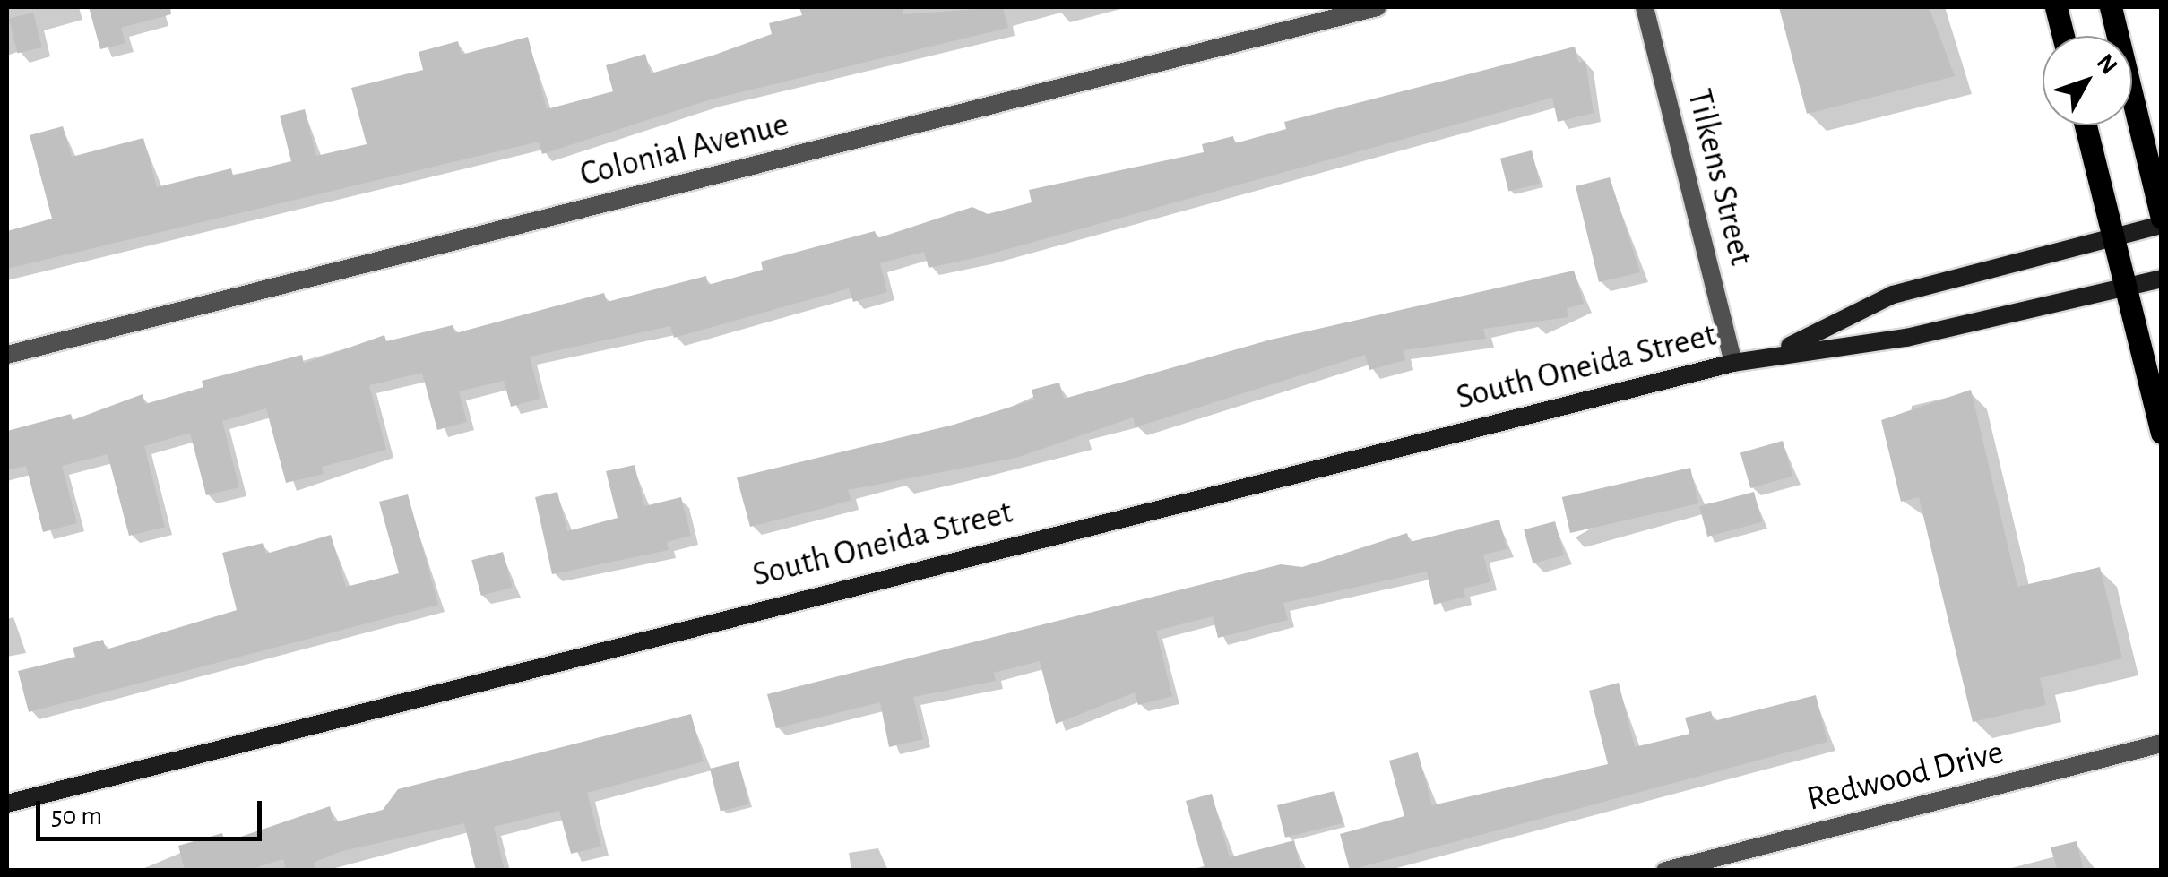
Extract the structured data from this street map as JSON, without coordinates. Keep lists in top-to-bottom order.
{
  "streets": {
    "street": [
      "Colonial Avenue",
      "Tilkens Street",
      "South Oneida Street",
      "Redwood Drive"
    ]
  },
  "crossings": [
    ["Tilkens Street", "South Oneida Street"]
  ],
  "scale_bar": "50 m",
  "north": "top right"
}
